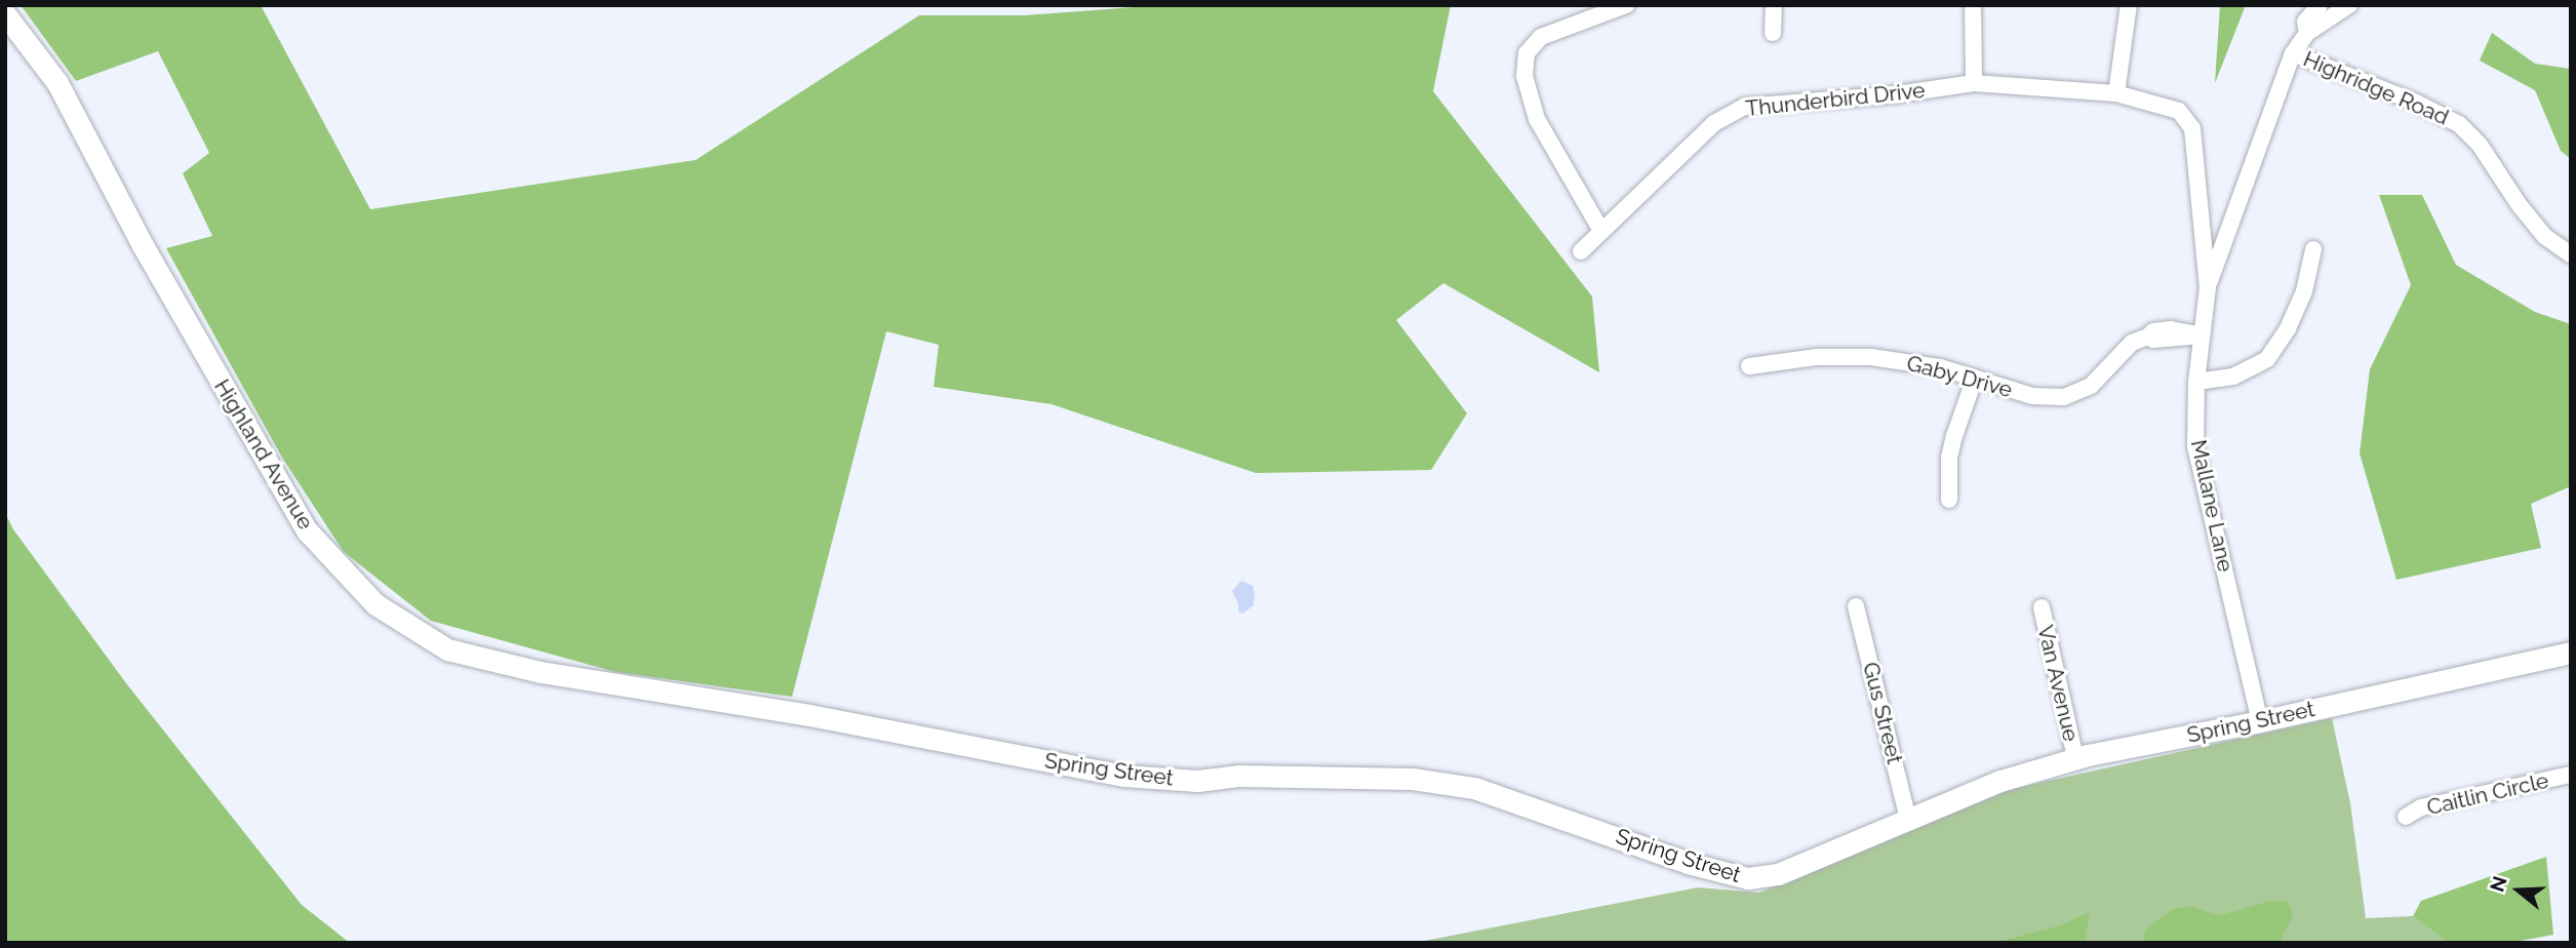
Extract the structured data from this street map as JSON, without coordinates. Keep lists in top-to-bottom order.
{
  "streets": {
    "main road": ["Highland Avenue", "Spring Street"],
    "street": [
      "Highridge Road",
      "Thunderbird Drive",
      "Gaby Drive",
      "Mallane Lane",
      "Van Avenue",
      "Gus Street",
      "Caitlin Circle"
    ]
  },
  "crossings": [
    ["Highridge Road", "Mallane Lane"],
    ["Thunderbird Drive", "Mallane Lane"],
    ["Gaby Drive", "Mallane Lane"],
    ["Highland Avenue", "Spring Street"],
    ["Mallane Lane", "Spring Street"],
    ["Van Avenue", "Spring Street"],
    ["Gus Street", "Spring Street"]
  ],
  "north": "left"
}
